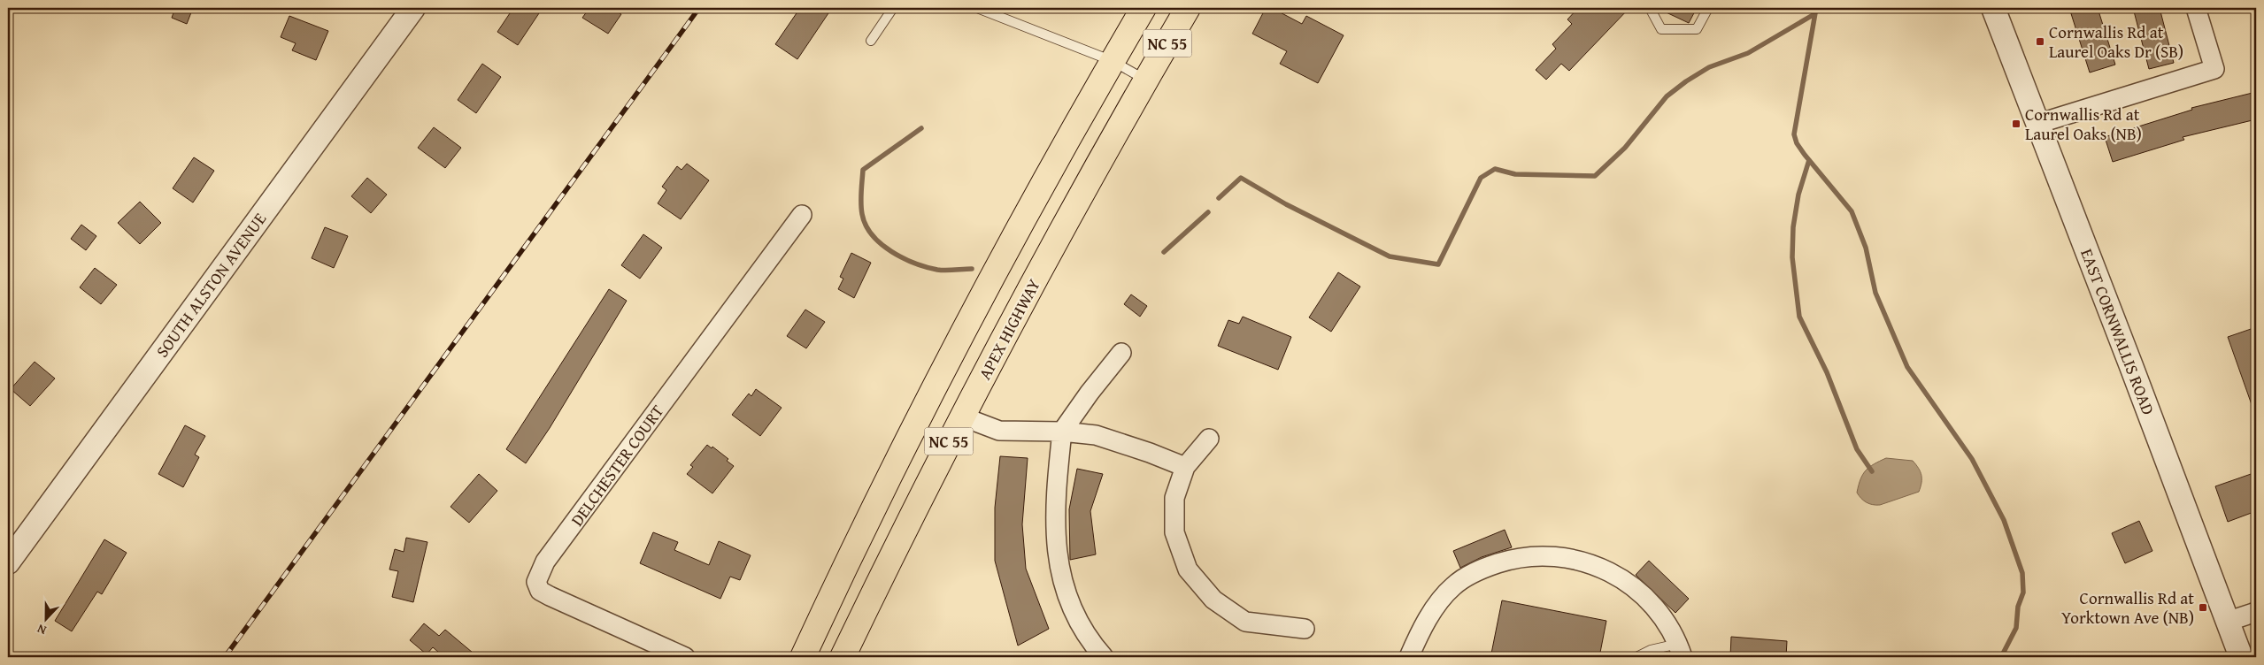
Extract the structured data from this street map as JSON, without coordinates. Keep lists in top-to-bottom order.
{
  "streets": {
    "main road": ["NC 55", "APEX HIGHWAY"],
    "street": ["SOUTH ALSTON AVENUE", "EAST CORNWALLIS ROAD", "DELCHESTER COURT"]
  },
  "places": {
    "transit": ["Cornwallis Rd at Laurel Oaks Dr (SB)", "Cornwallis Rd at Laurel Oaks (NB)", "Cornwallis Rd at Yorktown Ave (NB)"]
  },
  "north": "bottom"
}
